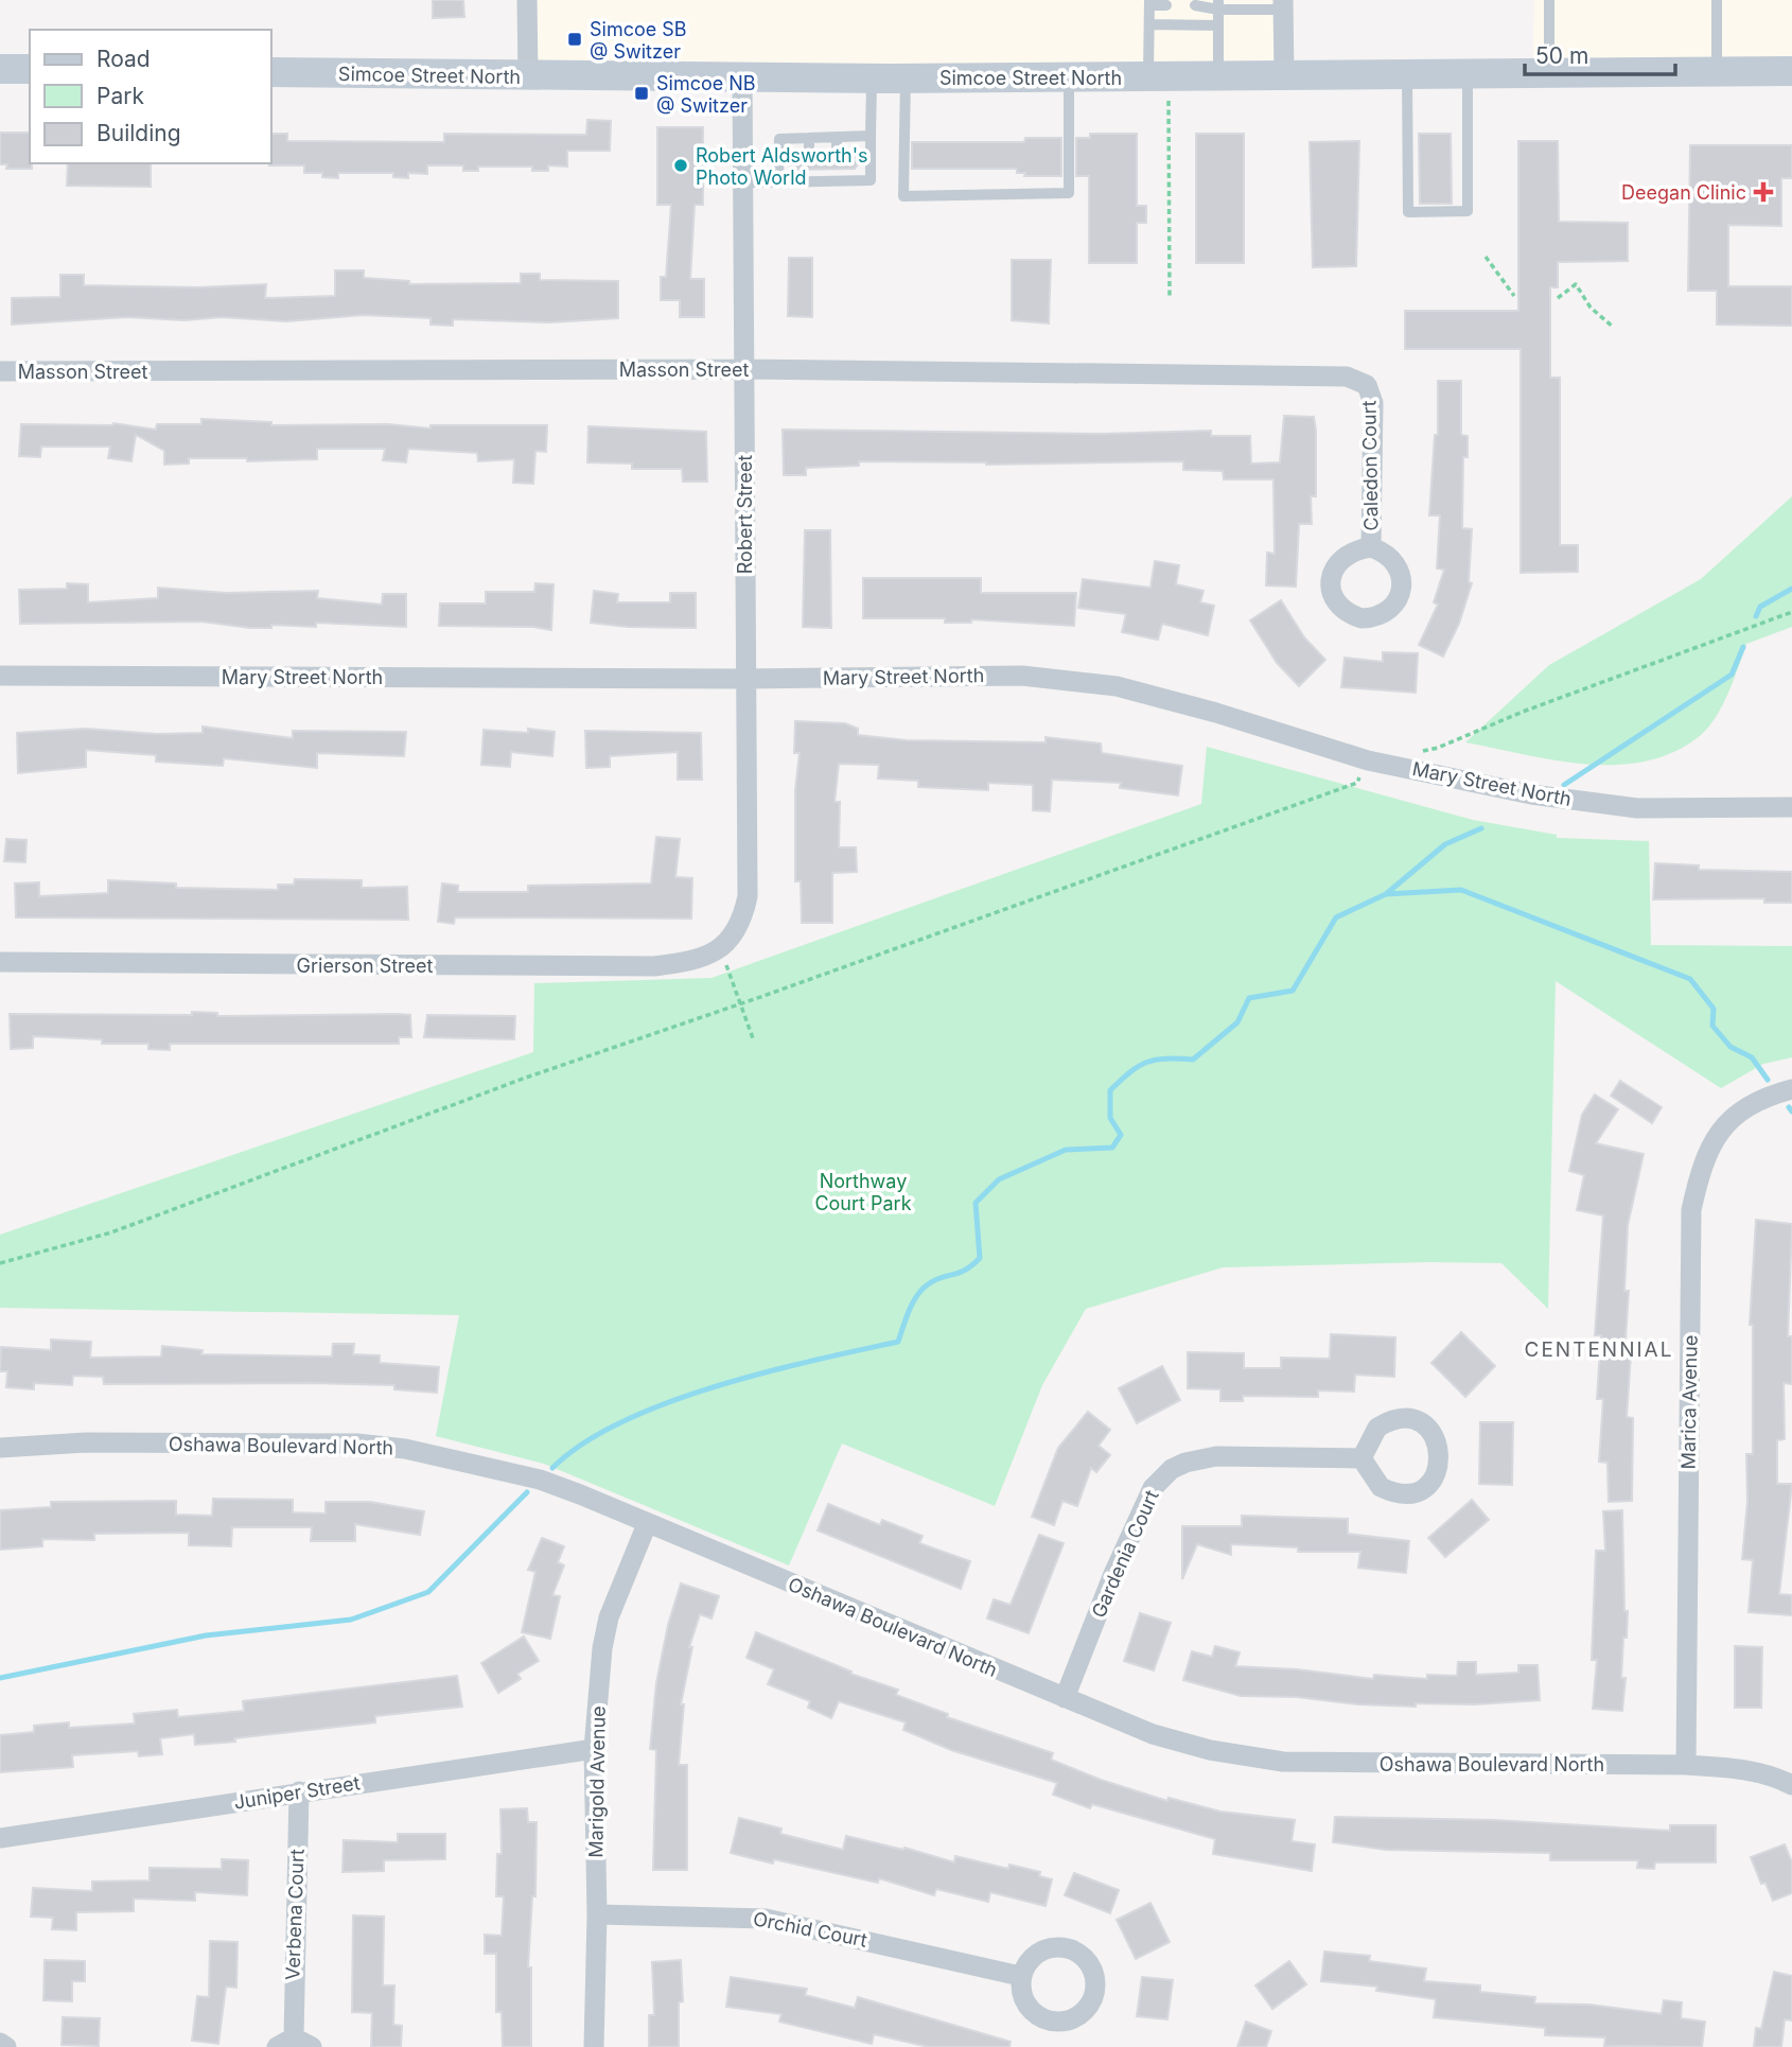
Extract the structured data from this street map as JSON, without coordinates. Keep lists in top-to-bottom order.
{
  "streets": {
    "main road": ["Simcoe Street North"],
    "street": [
      "Masson Street",
      "Caledon Court",
      "Robert Street",
      "Mary Street North",
      "Grierson Street",
      "Marica Avenue",
      "Oshawa Boulevard North",
      "Gardenia Court",
      "Marigold Avenue",
      "Juniper Street",
      "Verbena Court",
      "Orchid Court"
    ]
  },
  "crossings": [
    ["Simcoe Street North", "Robert Street"],
    ["Masson Street", "Caledon Court"],
    ["Masson Street", "Robert Street"],
    ["Robert Street", "Mary Street North"],
    ["Robert Street", "Grierson Street"],
    ["Marica Avenue", "Oshawa Boulevard North"],
    ["Oshawa Boulevard North", "Gardenia Court"],
    ["Oshawa Boulevard North", "Marigold Avenue"],
    ["Marigold Avenue", "Juniper Street"],
    ["Marigold Avenue", "Orchid Court"],
    ["Juniper Street", "Verbena Court"]
  ],
  "districts": ["CENTENNIAL"],
  "parks": ["Northway Court Park"],
  "places": {
    "transit": ["Simcoe SB @ Switzer", "Simcoe NB @ Switzer"],
    "other": ["Robert Aldsworth's Photo World"],
    "health": ["Deegan Clinic"]
  },
  "legend": ["Road", "Park", "Building"],
  "scale_bar": "50 m"
}
